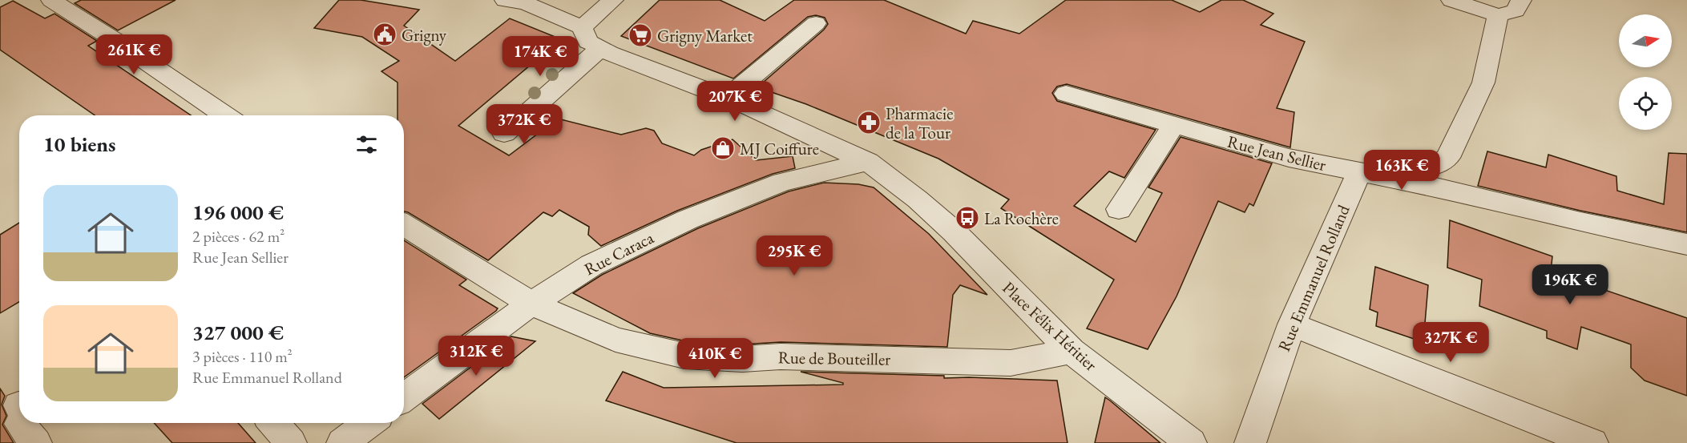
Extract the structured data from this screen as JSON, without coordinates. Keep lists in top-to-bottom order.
{
  "streets": {
    "street": [
      "Rue Jean Sellier",
      "Rue Caraca",
      "Rue Emmanuel Rolland",
      "Place Félix Héritier",
      "Rue de Bouteiller"
    ]
  },
  "crossings": [
    ["Rue Jean Sellier", "Rue Emmanuel Rolland"],
    ["Rue Caraca", "Place Félix Héritier"],
    ["Rue Caraca", "Rue de Bouteiller"],
    ["Place Félix Héritier", "Rue de Bouteiller"]
  ],
  "places": {
    "public building": ["Grigny"],
    "supermarket": ["Grigny Market"],
    "pharmacy": ["Pharmacie de la Tour"],
    "shop": ["MJ Coiffure"],
    "bus stop": ["La Rochère"]
  },
  "north": "right",
  "page": {
    "price": [
      "261K €",
      "174K €",
      "207K €",
      "372K €",
      "163K €",
      "295K €",
      "196K €",
      "327K €",
      "312K €",
      "410K €"
    ],
    "heading": "10 biens",
    "list": [
      {
        "name": "196 000 €",
        "note": "2 pièces · 62 m² · Rue Jean Sellier"
      },
      {
        "name": "327 000 €",
        "note": "3 pièces · 110 m² · Rue Emmanuel Rolland"
      }
    ]
  }
}
